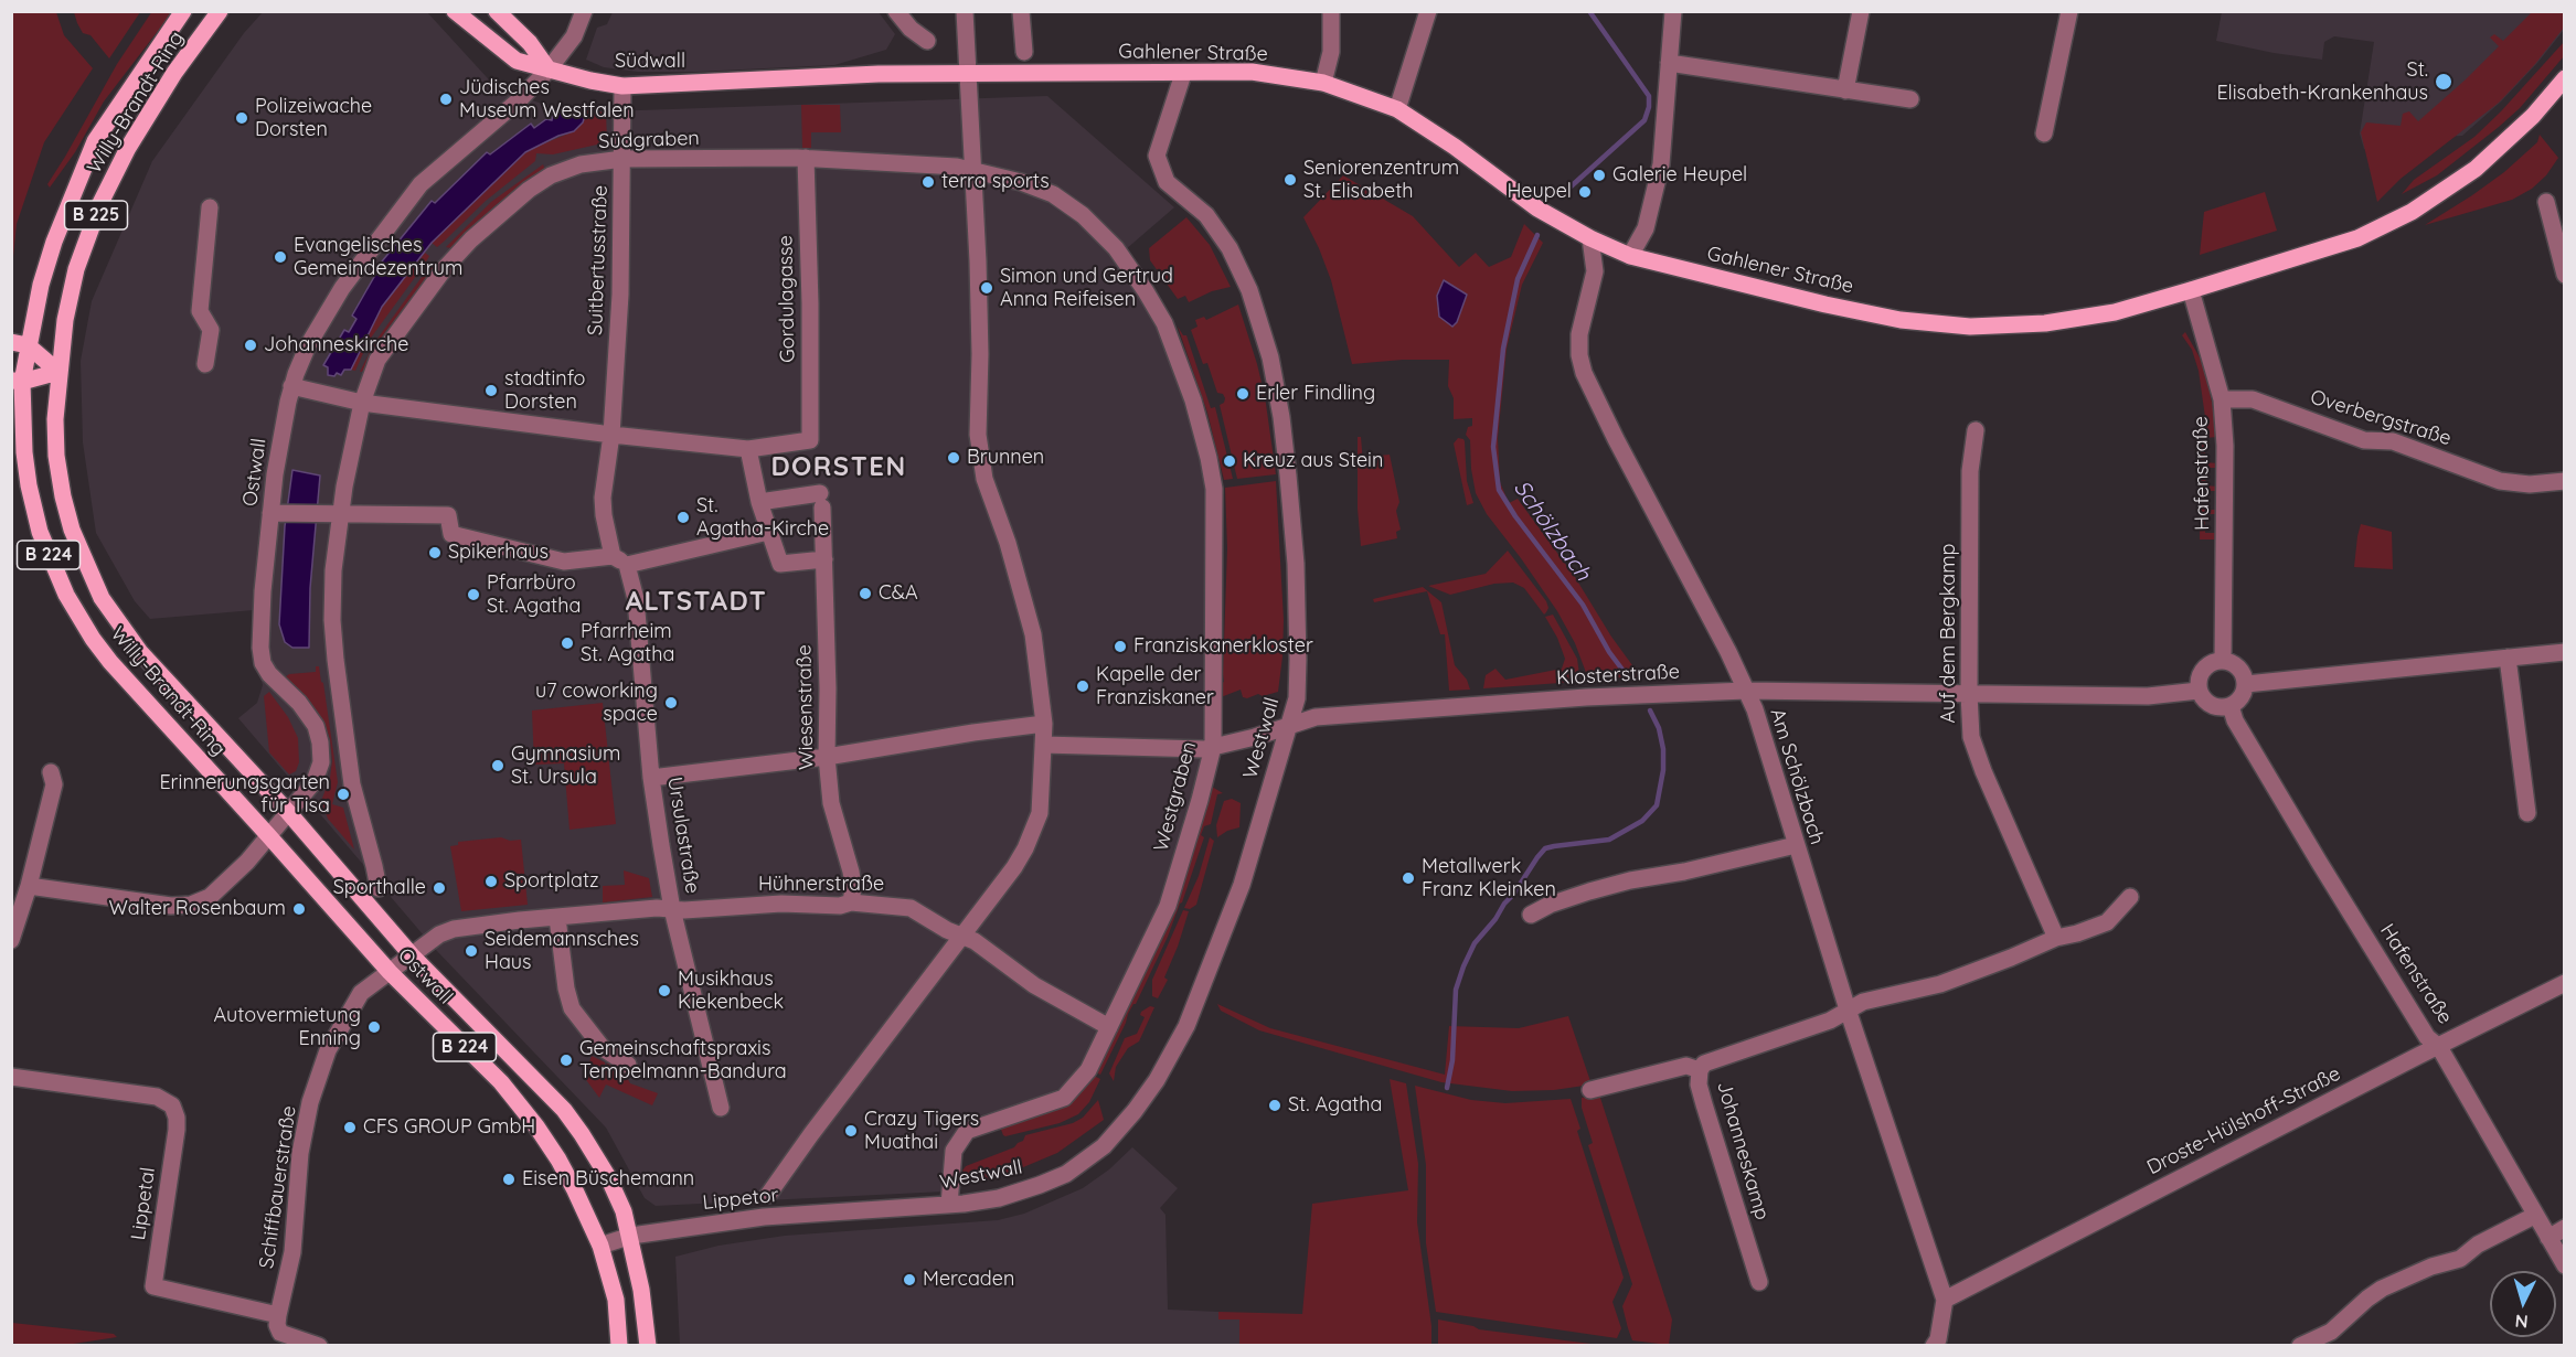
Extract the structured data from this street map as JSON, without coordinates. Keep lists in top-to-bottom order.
{
  "streets": {
    "main road": [
      "Gahlener Straße",
      "Südwall",
      "Willy-Brandt-Ring",
      "B 225",
      "Ostwall",
      "B 224"
    ],
    "street": [
      "Südgraben",
      "Suitbertusstraße",
      "Gordulagasse",
      "Overbergstraße",
      "Hafenstraße",
      "Auf dem Bergkamp",
      "Klosterstraße",
      "Wiesenstraße",
      "Westwall",
      "Am Schölzbach",
      "Westgraben",
      "Ursulastraße",
      "Hühnerstraße",
      "Droste-Hülshoff-Straße",
      "Johanneskamp",
      "Schiffbauerstraße",
      "Lippetor",
      "Lippetal"
    ]
  },
  "crossings": [
    ["Gahlener Straße", "Südwall"],
    ["Gahlener Straße", "Hafenstraße"],
    ["Gahlener Straße", "Westwall"],
    ["Gahlener Straße", "Am Schölzbach"],
    ["Südwall", "Suitbertusstraße"],
    ["Willy-Brandt-Ring", "Ostwall"],
    ["Südgraben", "Suitbertusstraße"],
    ["Südgraben", "Gordulagasse"],
    ["Südgraben", "Westgraben"],
    ["Suitbertusstraße", "Ursulastraße"],
    ["Overbergstraße", "Hafenstraße"],
    ["Ostwall", "B 224"],
    ["Ostwall", "Schiffbauerstraße"],
    ["Ostwall", "Lippetor"],
    ["Hafenstraße", "Klosterstraße"],
    ["Hafenstraße", "Droste-Hülshoff-Straße"],
    ["B 224", "Lippetor"],
    ["Auf dem Bergkamp", "Klosterstraße"],
    ["Klosterstraße", "Westwall"],
    ["Klosterstraße", "Am Schölzbach"],
    ["Klosterstraße", "Westgraben"],
    ["Wiesenstraße", "Hühnerstraße"],
    ["Westwall", "Westgraben"],
    ["Westwall", "Lippetor"],
    ["Am Schölzbach", "Droste-Hülshoff-Straße"],
    ["Am Schölzbach", "Johanneskamp"],
    ["Westgraben", "Hühnerstraße"],
    ["Ursulastraße", "Hühnerstraße"],
    ["Hühnerstraße", "Schiffbauerstraße"],
    ["Schiffbauerstraße", "Lippetal"]
  ],
  "districts": ["DORSTEN", "ALTSTADT"],
  "water": ["Schölzbach"],
  "places": [
    "St. Elisabeth-Krankenhaus",
    "Jüdisches Museum Westfalen",
    "Polizeiwache Dorsten",
    "Galerie Heupel",
    "Seniorenzentrum St. Elisabeth",
    "terra sports",
    "Heupel",
    "Evangelisches Gemeindezentrum",
    "Simon und Gertrud Anna Reifeisen",
    "Johanneskirche",
    "stadtinfo Dorsten",
    "Erler Findling",
    "Brunnen",
    "Kreuz aus Stein",
    "St. Agatha-Kirche",
    "Spikerhaus",
    "C&A",
    "Pfarrbüro St. Agatha",
    "Pfarrheim St. Agatha",
    "Franziskanerkloster",
    "Kapelle der Franziskaner",
    "u7 coworking space",
    "Gymnasium St. Ursula",
    "Erinnerungsgarten für Tisa",
    "Metallwerk Franz Kleinken",
    "Sportplatz",
    "Sporthalle",
    "Walter Rosenbaum",
    "Seidemannsches Haus",
    "Musikhaus Kiekenbeck",
    "Autovermietung Enning",
    "Gemeinschaftspraxis Tempelmann-Bandura",
    "St. Agatha",
    "CFS GROUP GmbH",
    "Crazy Tigers Muathai",
    "Eisen Büschemann",
    "Mercaden"
  ],
  "north": "bottom"
}
